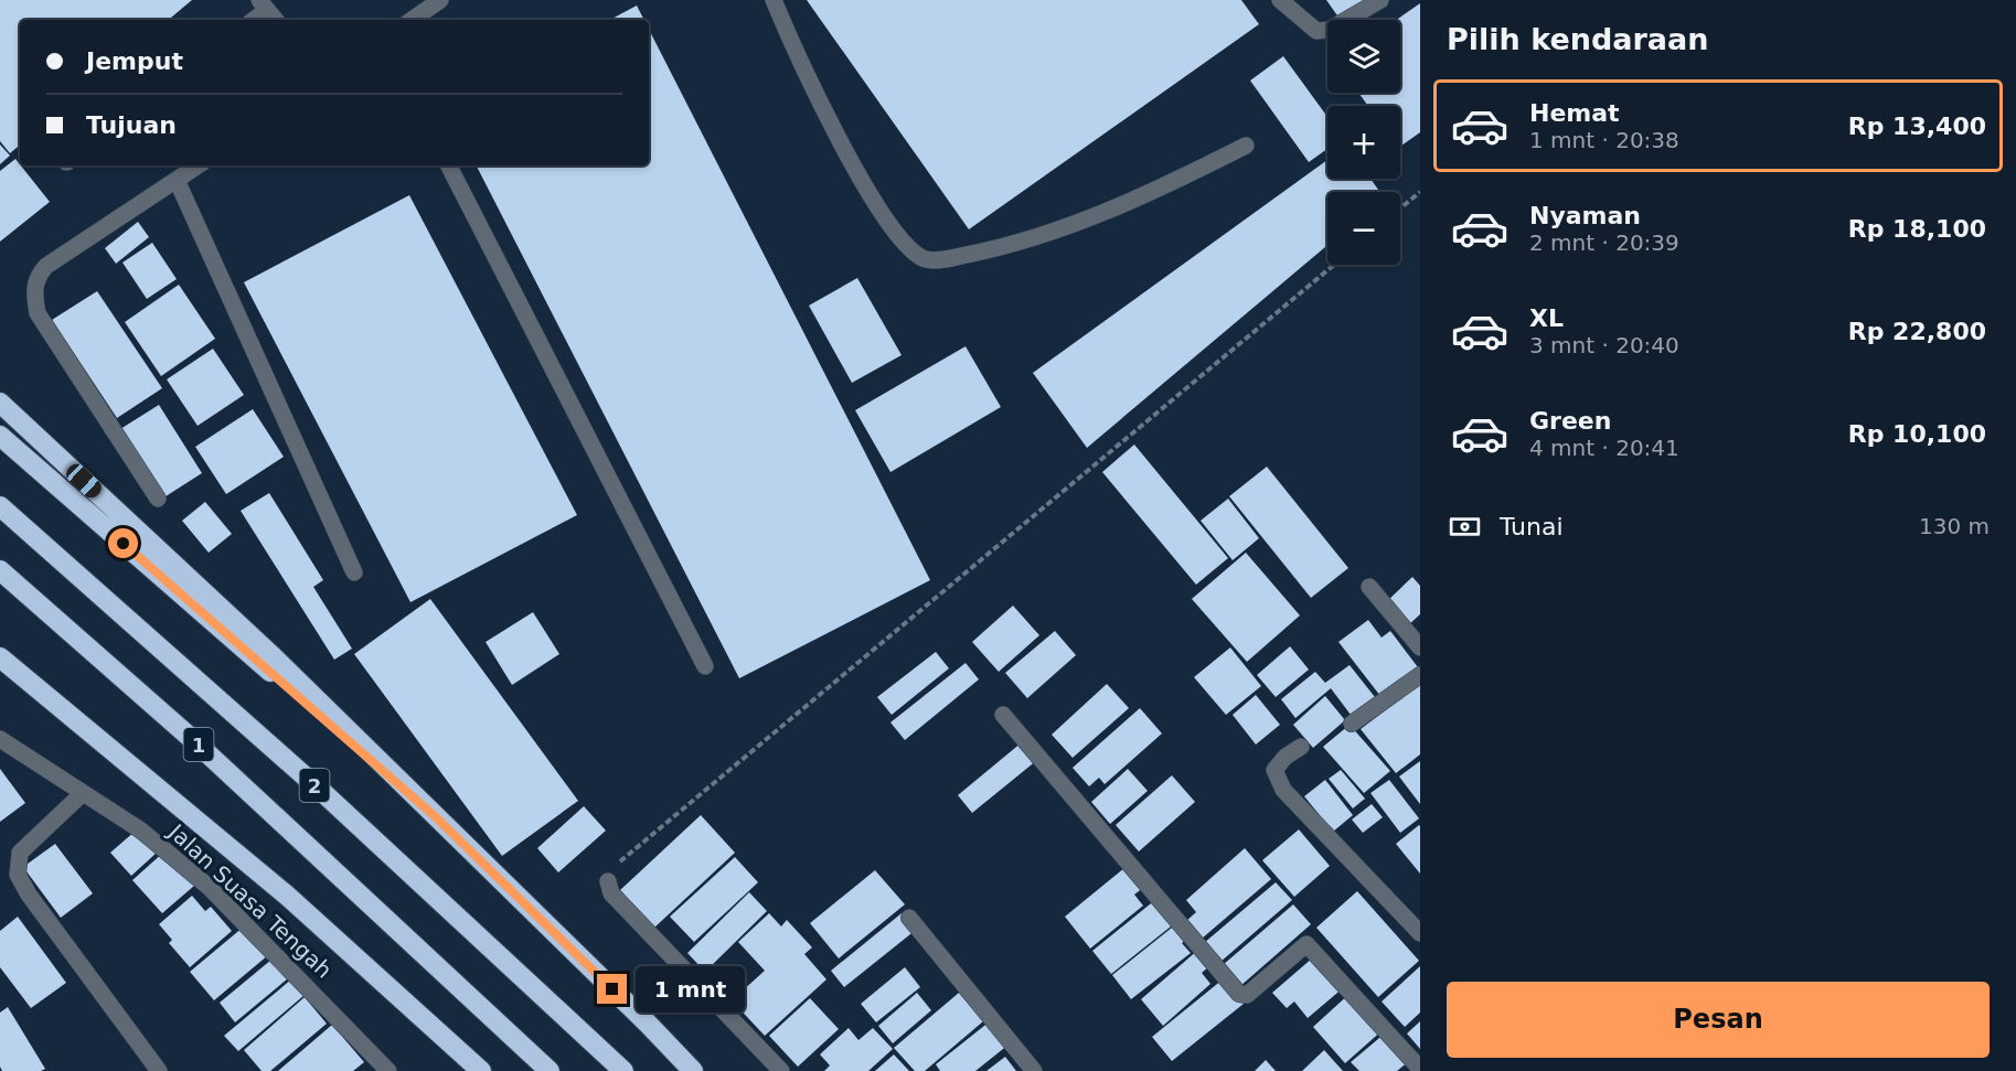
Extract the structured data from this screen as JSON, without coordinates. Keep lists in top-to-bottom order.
{
  "streets": {
    "highway": ["1", "2"],
    "street": ["Jalan Suasa Tengah"]
  },
  "page": {
    "heading": "Pilih kendaraan",
    "map_buttons": ["+", "−"],
    "banner": ["Jemput", "Tujuan"],
    "list": [
      {
        "name": "Hemat",
        "note": "1 mnt · 20:38",
        "value": "Rp 13,400"
      },
      {
        "name": "Nyaman",
        "note": "2 mnt · 20:39",
        "value": "Rp 18,100"
      },
      {
        "name": "XL",
        "note": "3 mnt · 20:40",
        "value": "Rp 22,800"
      },
      {
        "name": "Green",
        "note": "4 mnt · 20:41",
        "value": "Rp 10,100"
      }
    ],
    "pay": ["Tunai", "130 m"],
    "bubble": "1 mnt",
    "buttons": "Pesan"
  }
}
